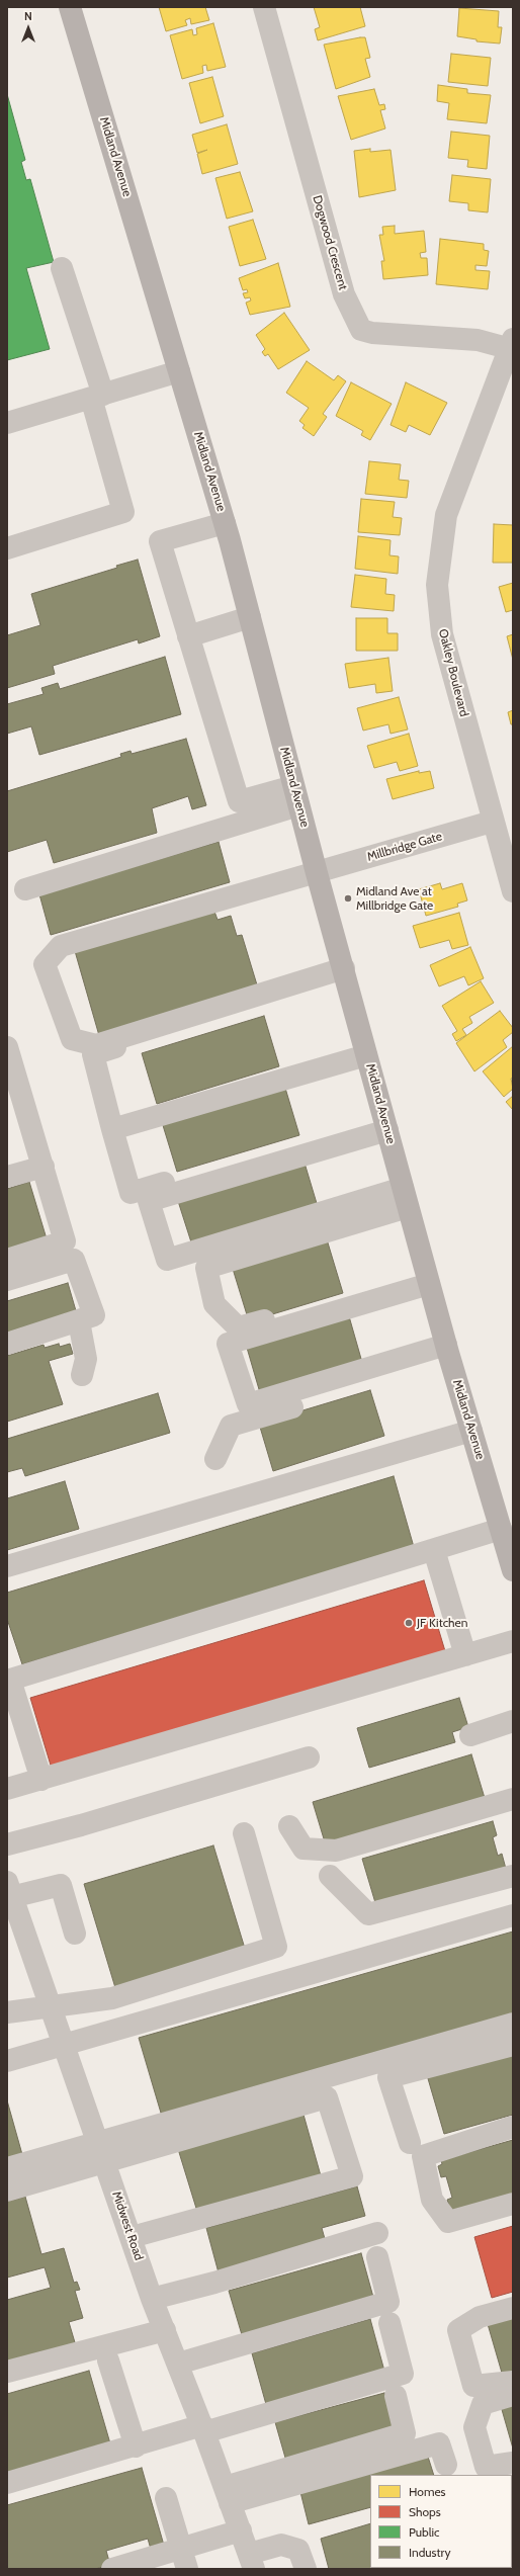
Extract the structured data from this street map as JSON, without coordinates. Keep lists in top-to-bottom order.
{
  "streets": {
    "main road": ["Midland Avenue"],
    "street": [
      "Dogwood Crescent",
      "Oakley Boulevard",
      "Millbridge Gate",
      "Midwest Road"
    ]
  },
  "crossings": [
    ["Midland Avenue", "Millbridge Gate"],
    ["Dogwood Crescent", "Oakley Boulevard"],
    ["Oakley Boulevard", "Millbridge Gate"]
  ],
  "places": ["Midland Ave at Millbridge Gate", "JF Kitchen"],
  "legend": [
    "Homes",
    "Shops",
    "Public",
    "Industry"
  ],
  "north": "top"
}
